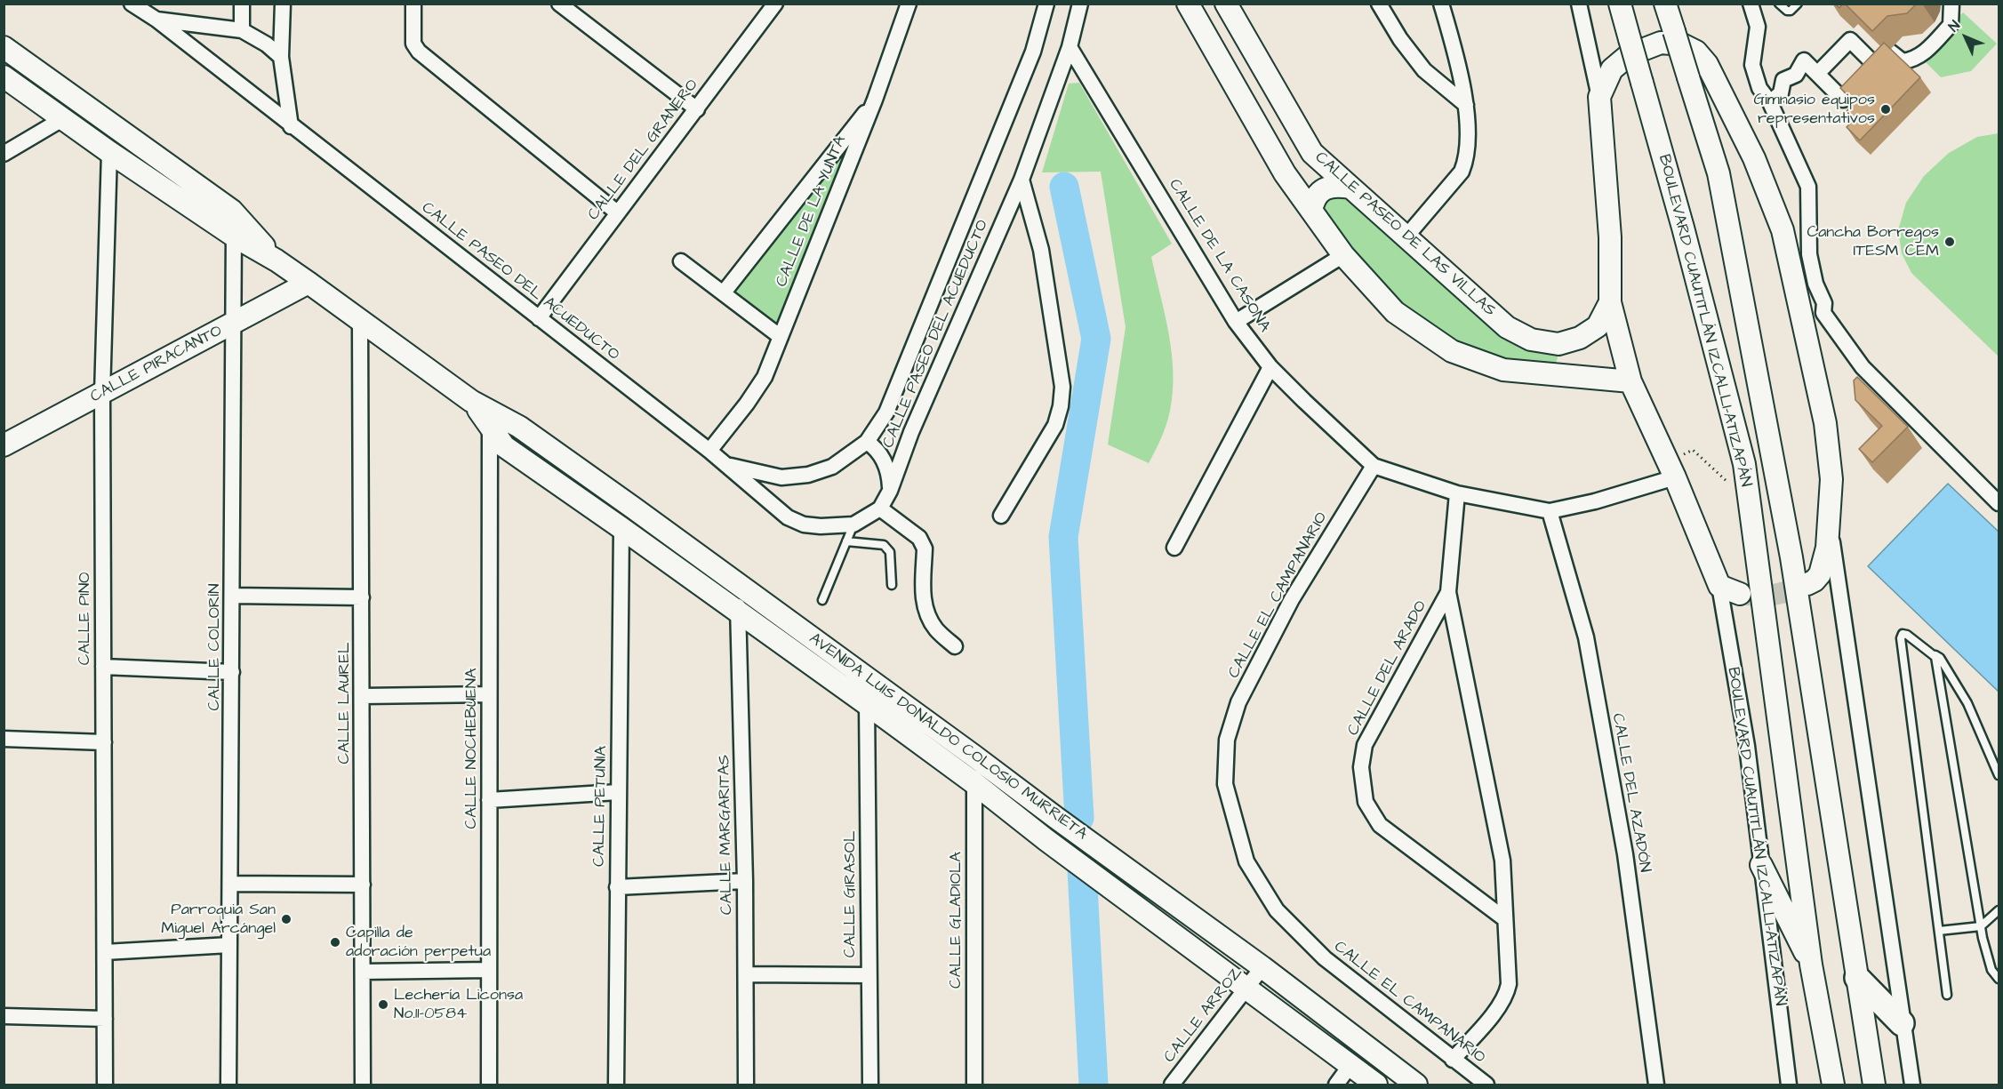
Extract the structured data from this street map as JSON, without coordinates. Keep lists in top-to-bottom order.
{
  "streets": {
    "street": [
      "CALLE DEL GRANERO",
      "CALLE DE LA YUNTA",
      "CALLE PASEO DE LAS VILLAS",
      "CALLE DE LA CASONA",
      "CALLE PASEO DEL ACUEDUCTO",
      "BOULEVARD CUAUTITLÁN IZCALLI-ATIZAPÁN",
      "CALLE PIRACANTO",
      "CALLE EL CAMPANARIO",
      "CALLE PINO",
      "CALLE COLORÍN",
      "CALLE DEL ARADO",
      "CALLE LAUREL",
      "AVENIDA LUIS DONALDO COLOSIO MURRIETA",
      "CALLE NOCHEBUENA",
      "CALLE DEL AZADÓN",
      "CALLE PETUNIA",
      "CALLE MARGARITAS",
      "CALLE GIRASOL",
      "CALLE GLADIOLA",
      "CALLE ARROZ"
    ]
  },
  "crossings": [
    ["CALLE DEL GRANERO", "CALLE PASEO DEL ACUEDUCTO"],
    ["CALLE DE LA YUNTA", "CALLE PASEO DEL ACUEDUCTO"],
    ["CALLE PASEO DE LAS VILLAS", "BOULEVARD CUAUTITLÁN IZCALLI-ATIZAPÁN"],
    ["CALLE DE LA CASONA", "CALLE PASEO DEL ACUEDUCTO"],
    ["CALLE DE LA CASONA", "BOULEVARD CUAUTITLÁN IZCALLI-ATIZAPÁN"],
    ["CALLE DE LA CASONA", "CALLE EL CAMPANARIO"],
    ["CALLE DE LA CASONA", "CALLE DEL ARADO"],
    ["CALLE DE LA CASONA", "CALLE DEL AZADÓN"],
    ["CALLE PIRACANTO", "CALLE PINO"],
    ["CALLE PIRACANTO", "CALLE COLORÍN"],
    ["CALLE PIRACANTO", "AVENIDA LUIS DONALDO COLOSIO MURRIETA"],
    ["CALLE EL CAMPANARIO", "CALLE DEL ARADO"],
    ["CALLE PINO", "AVENIDA LUIS DONALDO COLOSIO MURRIETA"],
    ["CALLE COLORÍN", "AVENIDA LUIS DONALDO COLOSIO MURRIETA"],
    ["CALLE LAUREL", "AVENIDA LUIS DONALDO COLOSIO MURRIETA"],
    ["AVENIDA LUIS DONALDO COLOSIO MURRIETA", "CALLE NOCHEBUENA"],
    ["AVENIDA LUIS DONALDO COLOSIO MURRIETA", "CALLE PETUNIA"],
    ["AVENIDA LUIS DONALDO COLOSIO MURRIETA", "CALLE MARGARITAS"],
    ["AVENIDA LUIS DONALDO COLOSIO MURRIETA", "CALLE GIRASOL"],
    ["AVENIDA LUIS DONALDO COLOSIO MURRIETA", "CALLE GLADIOLA"],
    ["AVENIDA LUIS DONALDO COLOSIO MURRIETA", "CALLE ARROZ"]
  ],
  "places": [
    "Gimnasio equipos representativos",
    "Cancha Borregos ITESM CEM",
    "Parroquia San Miguel Arcángel",
    "Capilla de adoración perpetua",
    "Lechería Liconsa No.11-0584"
  ],
  "north": "top left"
}
